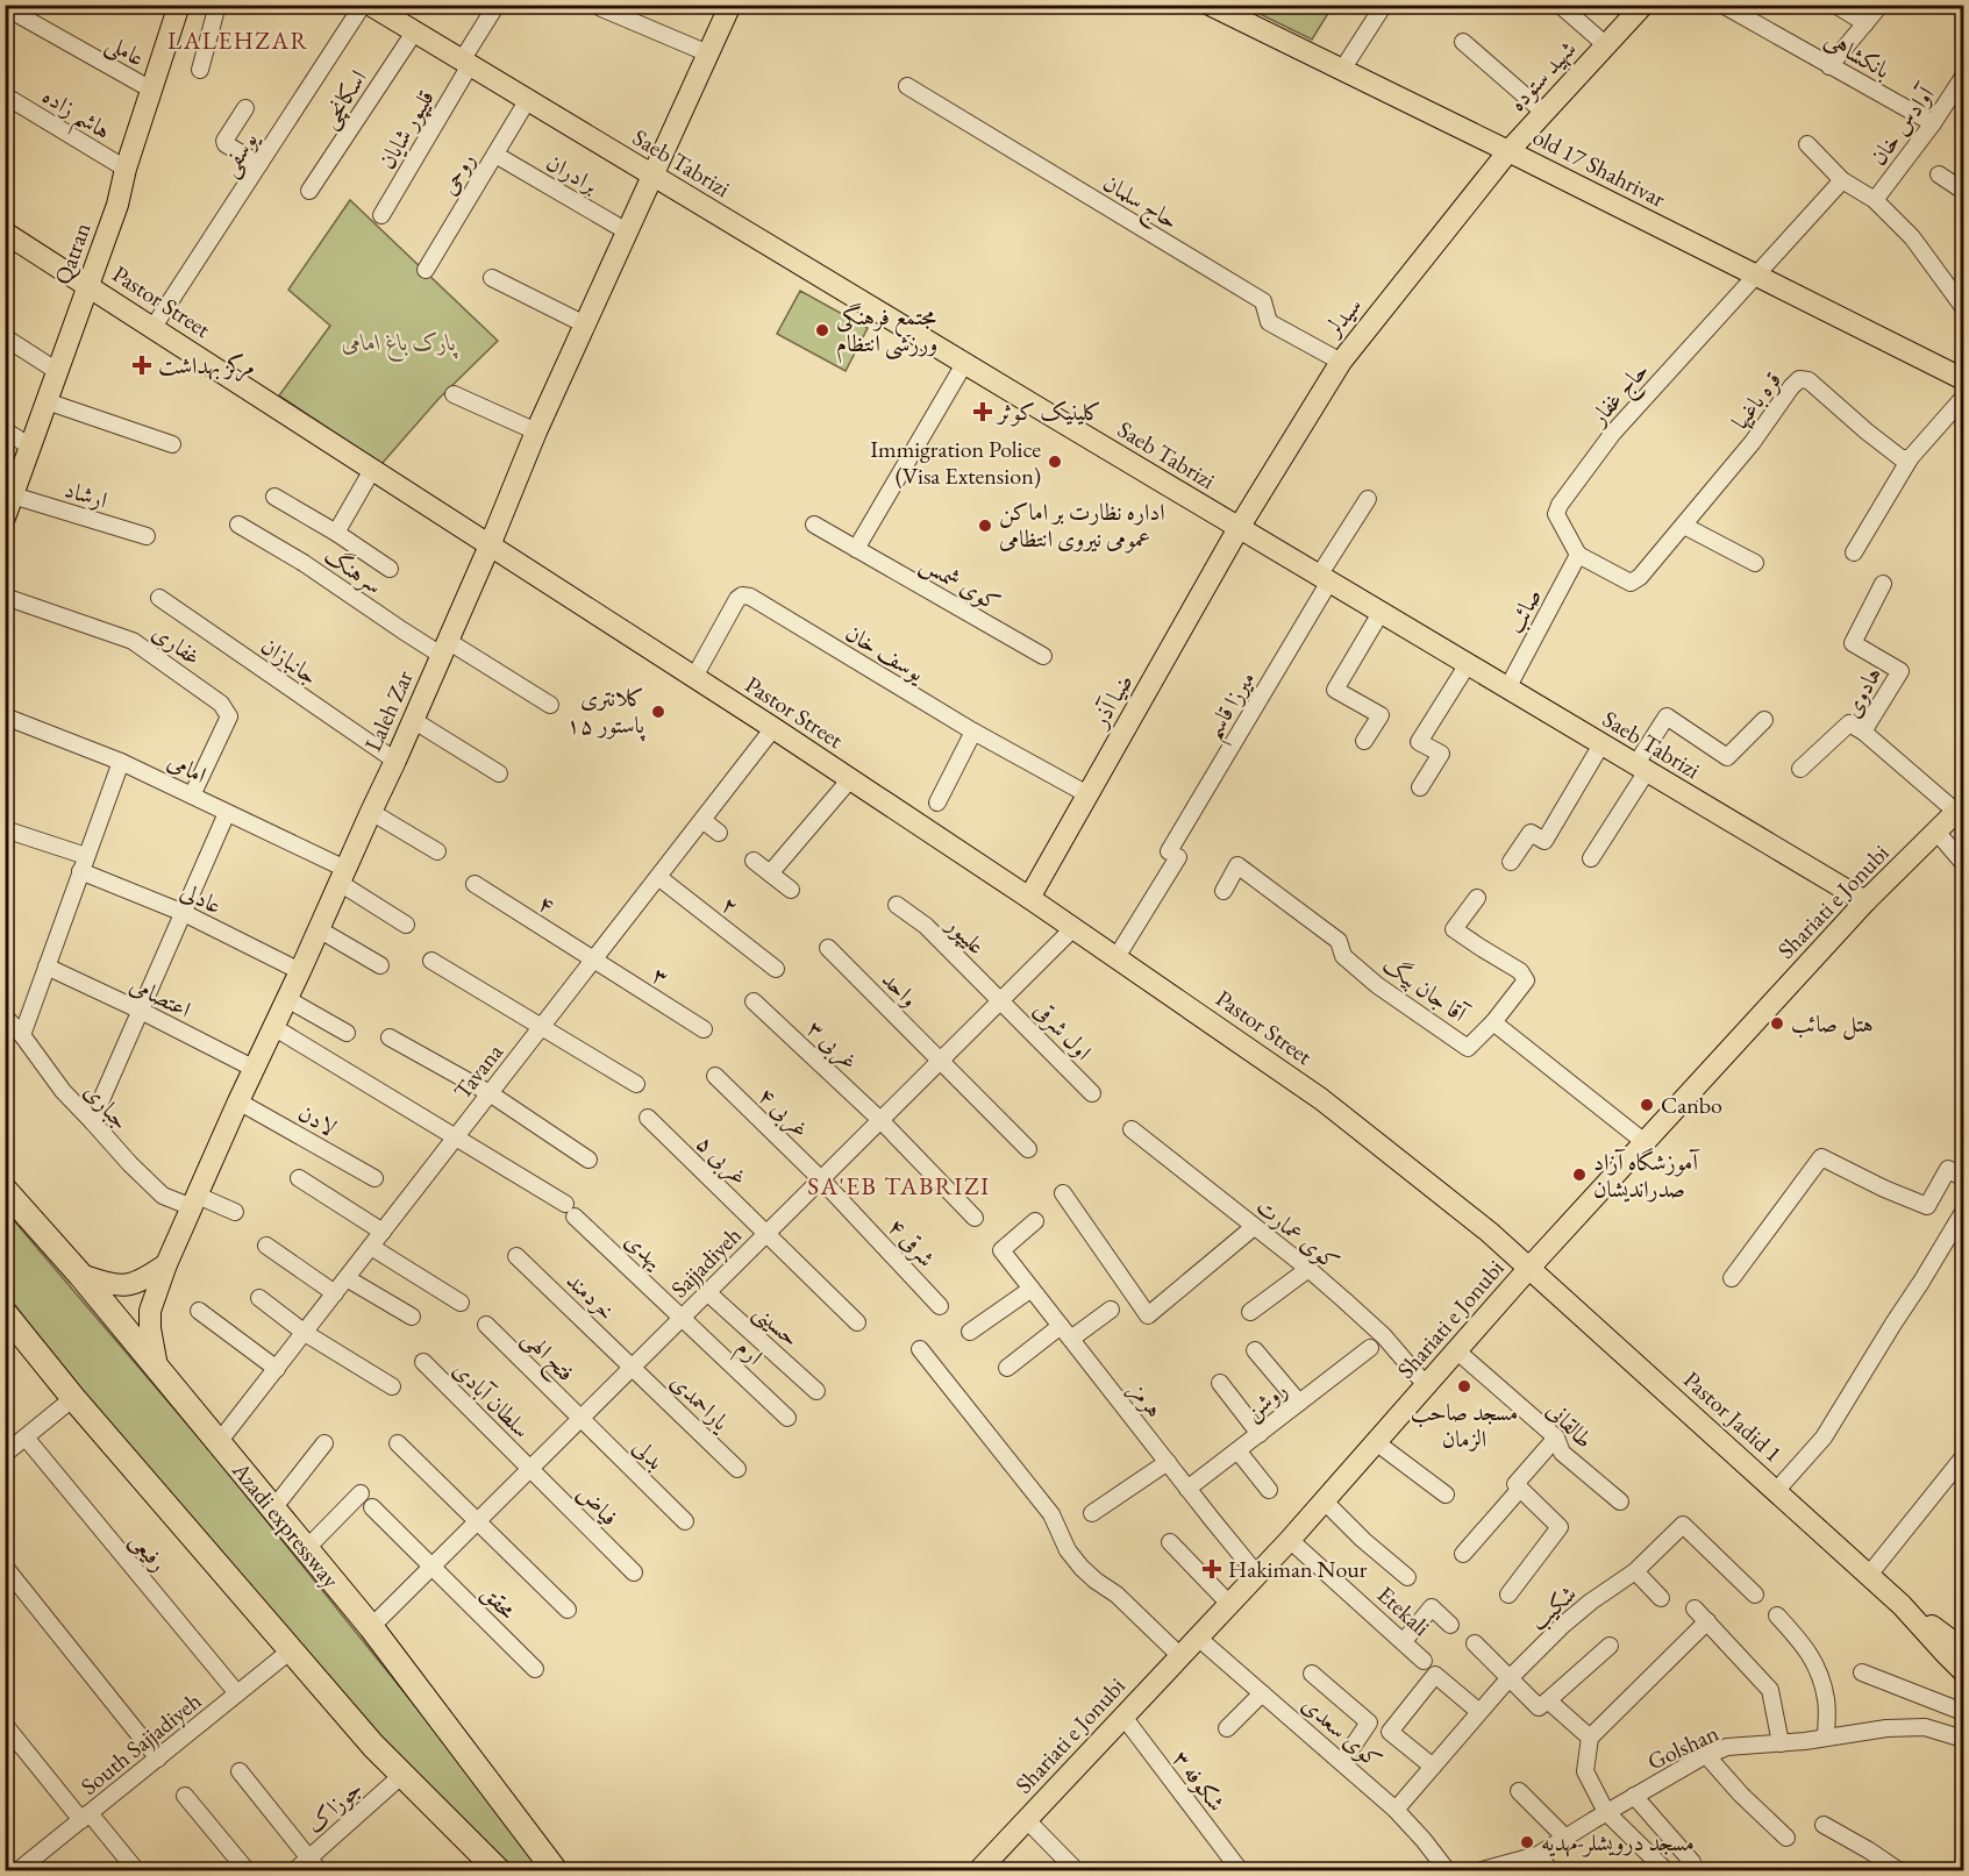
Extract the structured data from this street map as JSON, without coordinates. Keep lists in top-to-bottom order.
{
  "streets": {
    "highway": ["Azadi expressway"],
    "main road": [
      "شهید ستوده",
      "Saeb Tabrizi",
      "old 17 Shahrivar",
      "Qatran",
      "Pastor Street",
      "سیدلر",
      "ضیا آذر",
      "Laleh Zar",
      "Shariati e Jonubi",
      "Pastor Jadid 1"
    ],
    "street": [
      "عاملی",
      "بانکشاهی",
      "اسکانچی",
      "هاشم زاده",
      "آوادس خان",
      "قلیپور شایان",
      "یوسفی",
      "روحی",
      "برادران",
      "حاج سلمان",
      "حاج غفار",
      "قره باغیها",
      "ارشاد",
      "سرهنگ",
      "کوی شمس",
      "صائب",
      "غفاری",
      "یوسف خان",
      "جانبازان",
      "هادوی",
      "میرزا قاسم",
      "امامی",
      "عادلی",
      "۴",
      "۲",
      "علیپور",
      "۳",
      "واحد",
      "آقا جان بیگ",
      "اعتصامی",
      "اول شرقی",
      "۳ غربی",
      "Tavana",
      "جباری",
      "۴ غربی",
      "لادن",
      "۵ غربی",
      "کوی عمارت",
      "۴ شرقی",
      "یهدی",
      "Sajjadiyeh",
      "خردمند",
      "حسینی",
      "ارم",
      "فتح الهی",
      "سلطان آبادی",
      "هرمز",
      "روشن",
      "یاراحمدی",
      "طالقانی",
      "بدلی",
      "فیاض",
      "رفیعی",
      "محقق",
      "شکیب",
      "Etekali",
      "کوی سعدی",
      "South Sajjadiyeh",
      "Golshan",
      "شکوفه ۳",
      "جوزاک"
    ]
  },
  "crossings": [
    ["عاملی", "Qatran"],
    ["بانکشاهی", "آوادس خان"],
    ["شهید ستوده", "old 17 Shahrivar"],
    ["شهید ستوده", "سیدلر"],
    ["اسکانچی", "Saeb Tabrizi"],
    ["هاشم زاده", "Qatran"],
    ["قلیپور شایان", "Saeb Tabrizi"],
    ["یوسفی", "Pastor Street"],
    ["Saeb Tabrizi", "روحی"],
    ["Saeb Tabrizi", "سیدلر"],
    ["Saeb Tabrizi", "صائب"],
    ["Saeb Tabrizi", "ضیا آذر"],
    ["Saeb Tabrizi", "میرزا قاسم"],
    ["Saeb Tabrizi", "Laleh Zar"],
    ["Saeb Tabrizi", "Shariati e Jonubi"],
    ["old 17 Shahrivar", "سیدلر"],
    ["old 17 Shahrivar", "حاج غفار"],
    ["روحی", "برادران"],
    ["برادران", "Laleh Zar"],
    ["حاج سلمان", "سیدلر"],
    ["Qatran", "Pastor Street"],
    ["Qatran", "ارشاد"],
    ["Pastor Street", "یوسف خان"],
    ["Pastor Street", "ضیا آذر"],
    ["Pastor Street", "میرزا قاسم"],
    ["Pastor Street", "Laleh Zar"],
    ["Pastor Street", "Shariati e Jonubi"],
    ["Pastor Street", "Tavana"],
    ["Pastor Street", "Sajjadiyeh"],
    ["Pastor Street", "Pastor Jadid 1"],
    ["سیدلر", "ضیا آذر"],
    ["حاج غفار", "قره باغیها"],
    ["حاج غفار", "صائب"],
    ["قره باغیها", "صائب"],
    ["سرهنگ", "Laleh Zar"],
    ["غفاری", "امامی"],
    ["یوسف خان", "ضیا آذر"],
    ["جانبازان", "Laleh Zar"],
    ["هادوی", "Shariati e Jonubi"],
    ["Laleh Zar", "امامی"],
    ["Laleh Zar", "عادلی"],
    ["Laleh Zar", "اعتصامی"],
    ["Laleh Zar", "جباری"],
    ["Laleh Zar", "لادن"],
    ["Laleh Zar", "یهدی"],
    ["Laleh Zar", "Azadi expressway"],
    ["Shariati e Jonubi", "آقا جان بیگ"],
    ["Shariati e Jonubi", "کوی عمارت"],
    ["Shariati e Jonubi", "هرمز"],
    ["Shariati e Jonubi", "Pastor Jadid 1"],
    ["Shariati e Jonubi", "طالقانی"],
    ["Shariati e Jonubi", "Etekali"],
    ["Shariati e Jonubi", "کوی سعدی"],
    ["Shariati e Jonubi", "شکوفه ۳"],
    ["۴", "۳"],
    ["۴", "Tavana"],
    ["۲", "Tavana"],
    ["علیپور", "اول شرقی"],
    ["علیپور", "Sajjadiyeh"],
    ["۳", "Tavana"],
    ["واحد", "Sajjadiyeh"],
    ["اول شرقی", "Sajjadiyeh"],
    ["۳ غربی", "Sajjadiyeh"],
    ["Tavana", "یهدی"],
    ["Tavana", "Azadi expressway"],
    ["۴ غربی", "۴ شرقی"],
    ["۴ غربی", "Sajjadiyeh"],
    ["۵ غربی", "Sajjadiyeh"],
    ["۴ شرقی", "Sajjadiyeh"],
    ["یهدی", "Sajjadiyeh"],
    ["یهدی", "ارم"],
    ["Sajjadiyeh", "خردمند"],
    ["Sajjadiyeh", "حسینی"],
    ["Sajjadiyeh", "ارم"],
    ["Sajjadiyeh", "فتح الهی"],
    ["Sajjadiyeh", "سلطان آبادی"],
    ["Sajjadiyeh", "یاراحمدی"],
    ["Sajjadiyeh", "بدلی"],
    ["Sajjadiyeh", "فیاض"],
    ["Sajjadiyeh", "Azadi expressway"],
    ["Sajjadiyeh", "محقق"],
    ["خردمند", "یاراحمدی"],
    ["فتح الهی", "بدلی"],
    ["سلطان آبادی", "فیاض"],
    ["هرمز", "روشن"],
    ["رفیعی", "South Sajjadiyeh"],
    ["شکیب", "کوی سعدی"]
  ],
  "districts": ["LALEHZAR", "SA'EB TABRIZI"],
  "parks": ["پارک باغ امامی"],
  "places": {
    "other": [
      "مجتمع فرهنگی ورزشی انتظام",
      "Immigration Police (Visa Extension)",
      "اداره نظارت بر اماکن عمومی نیروی انتظامی",
      "کلانتری ۱۵ پاستور",
      "هتل صائب",
      "Canbo",
      "آموزشگاه آزاد صدراندیشان",
      "مسجد صاحب الزمان",
      "مسجد درویشلر-مهدیه"
    ],
    "health": ["مرکز بهداشت", "کلینیک کوثر", "Hakiman Nour"]
  }
}
